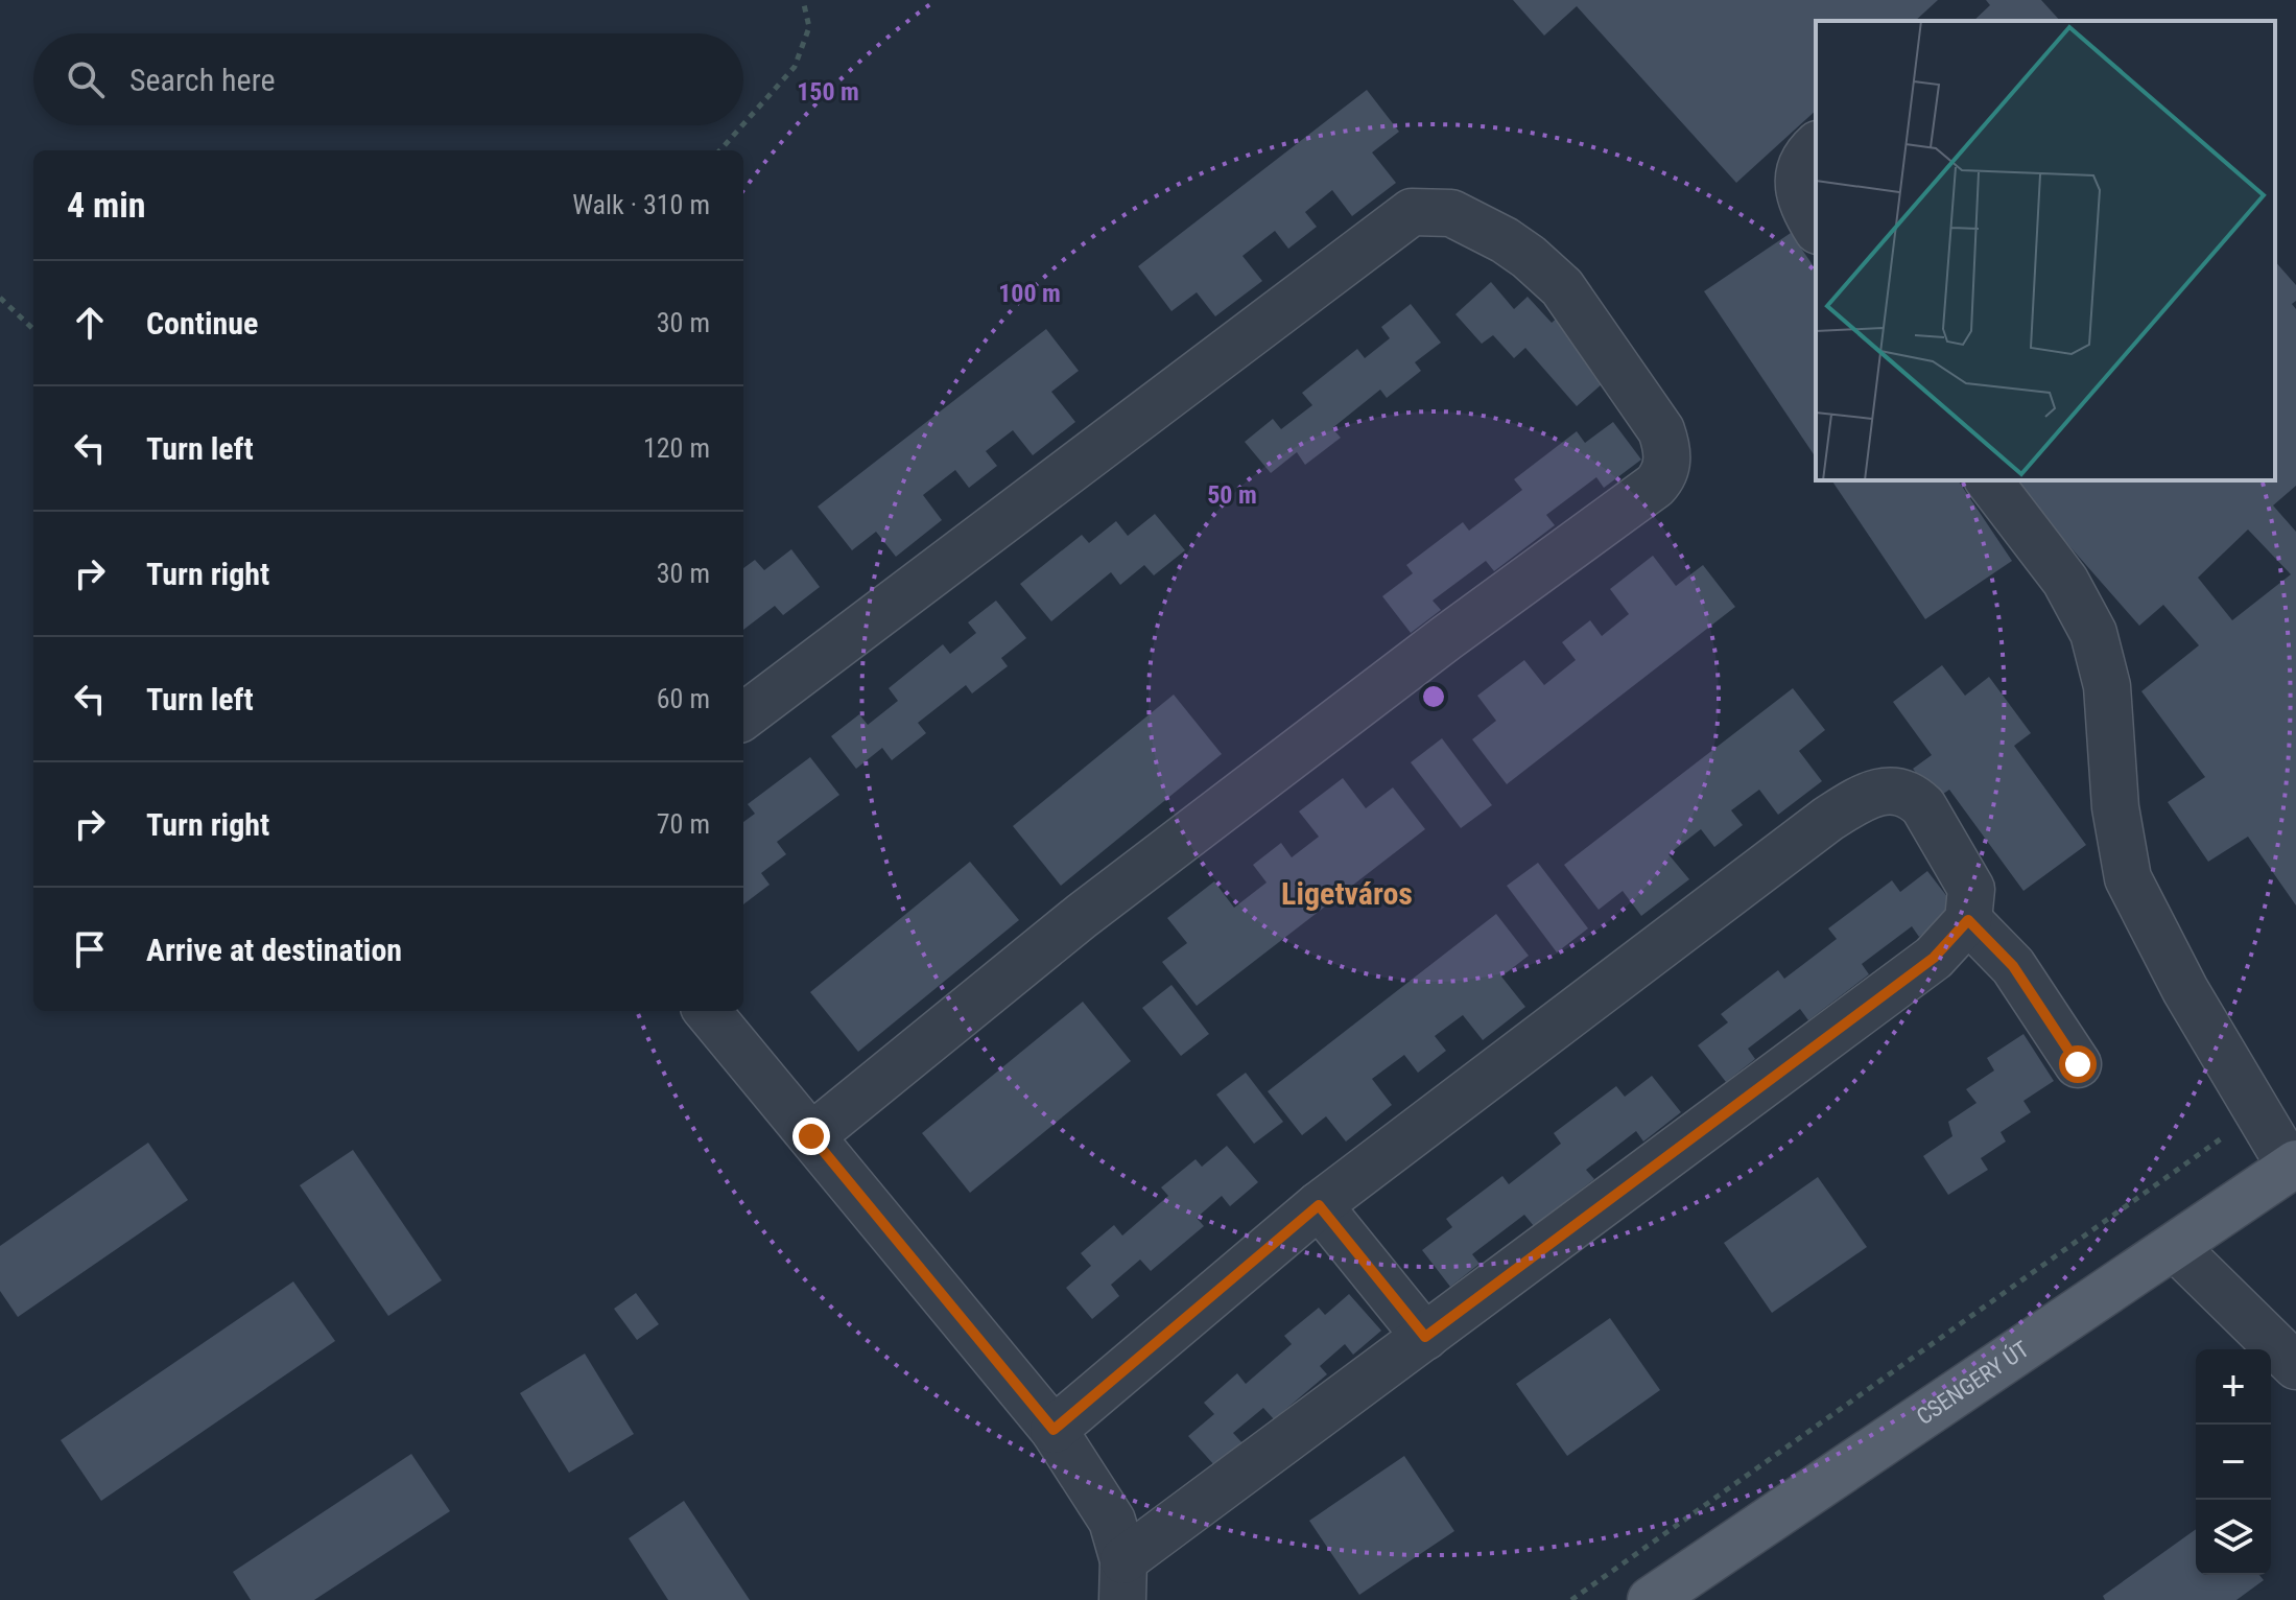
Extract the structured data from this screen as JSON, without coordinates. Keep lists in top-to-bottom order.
{
  "streets": {
    "main road": ["CSENGERY ÚT"]
  },
  "districts": ["Ligetváros"],
  "page": {
    "search": "Search here",
    "heading": ["4 min", "Walk · 310 m"],
    "list": [
      ["Continue", "30 m"],
      ["Turn left", "120 m"],
      ["Turn right", "30 m"],
      ["Turn left", "60 m"],
      ["Turn right", "70 m"],
      "Arrive at destination"
    ],
    "map_buttons": ["+", "−"]
  },
  "rings": ["150 m", "100 m", "50 m"]
}
